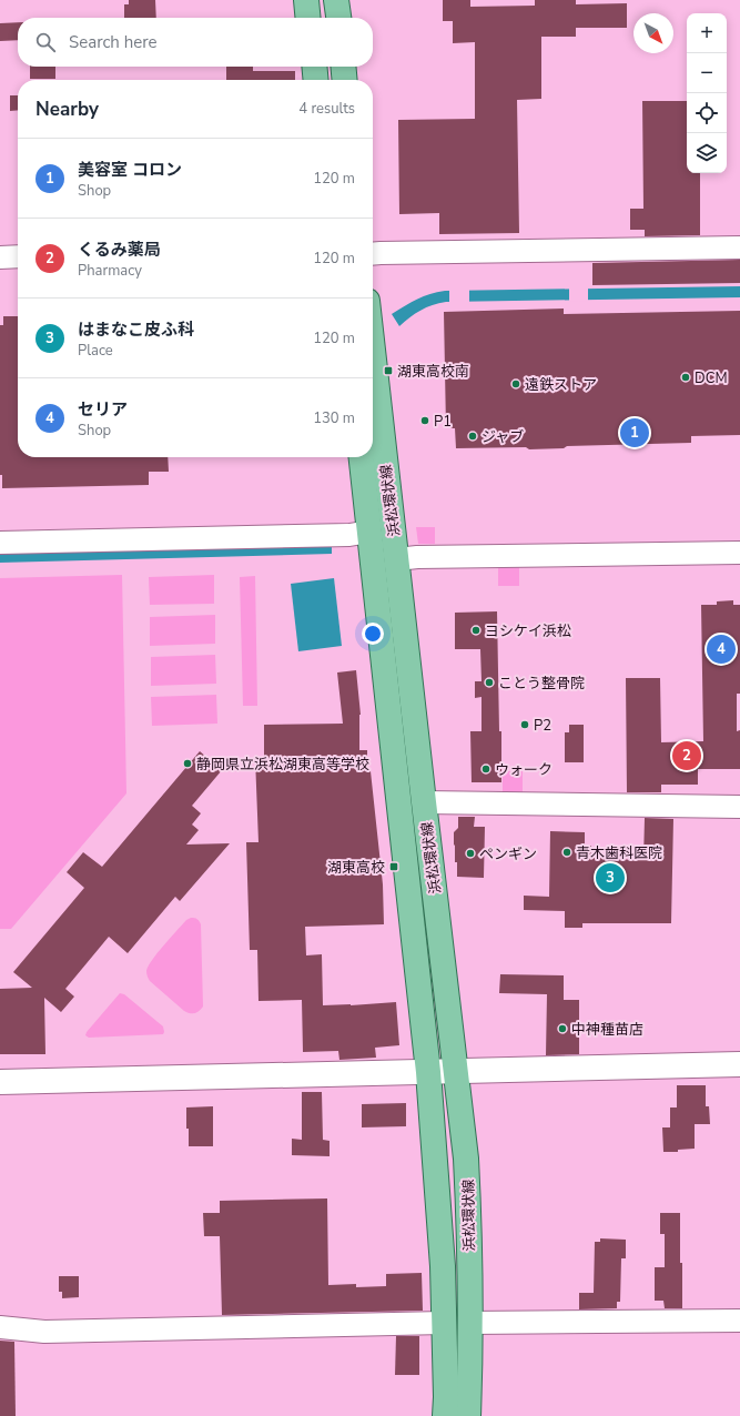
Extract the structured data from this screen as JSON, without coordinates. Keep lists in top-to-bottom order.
{
  "streets": {
    "main road": ["浜松環状線"]
  },
  "places": {
    "transit": ["湖東高校南", "湖東高校"],
    "other": [
      "DCM",
      "遠鉄ストア",
      "P1",
      "ジャブ",
      "ヨシケイ浜松",
      "ことう整骨院",
      "P2",
      "静岡県立浜松湖東高等学校",
      "ウォーク",
      "青木歯科医院",
      "ペンギン",
      "中神種苗店"
    ]
  },
  "north": "bottom right",
  "page": {
    "map_buttons": ["+", "−"],
    "search": "Search here",
    "heading": ["Nearby", "4 results"],
    "list": [
      {
        "mark": "1",
        "name": "美容室 コロン",
        "note": "Shop",
        "value": "120 m"
      },
      {
        "mark": "2",
        "name": "くるみ薬局",
        "note": "Pharmacy",
        "value": "120 m"
      },
      {
        "mark": "3",
        "name": "はまなこ皮ふ科",
        "note": "Place",
        "value": "120 m"
      },
      {
        "mark": "4",
        "name": "セリア",
        "note": "Shop",
        "value": "130 m"
      }
    ],
    "pins": [
      "1",
      "4",
      "2",
      "3"
    ]
  }
}
